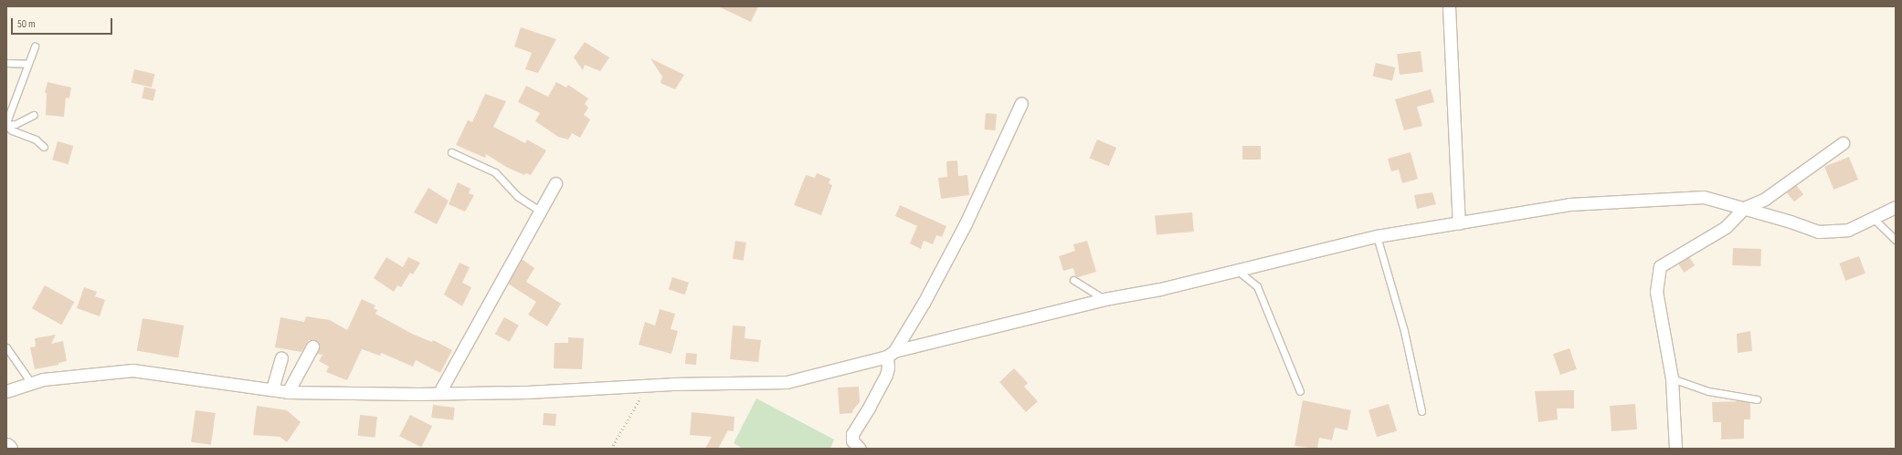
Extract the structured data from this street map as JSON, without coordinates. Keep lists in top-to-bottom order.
{
  "scale_bar": "50 m"
}
